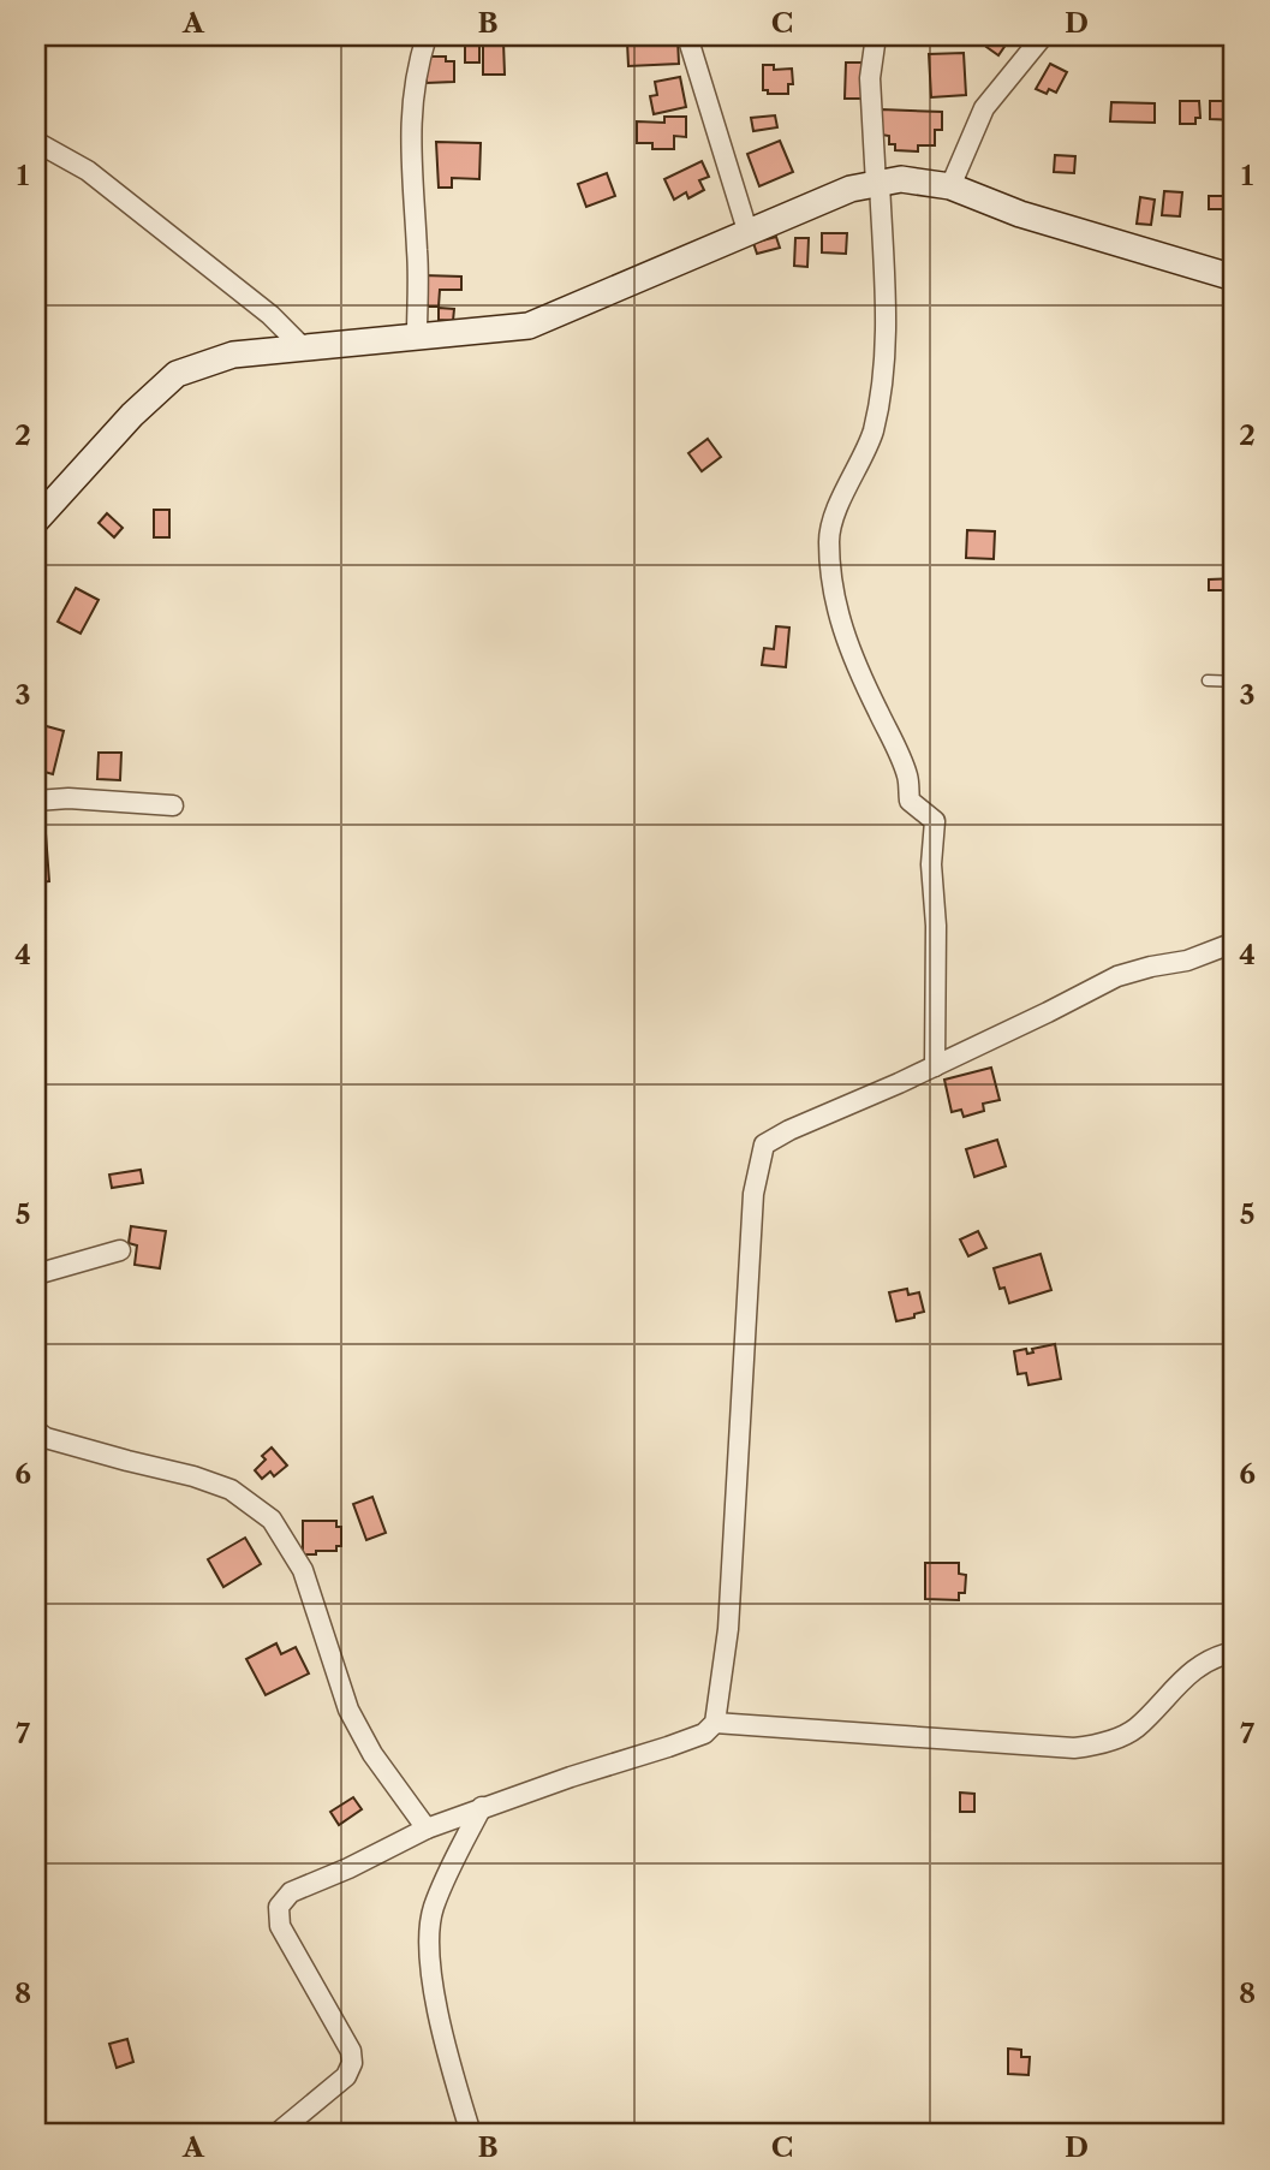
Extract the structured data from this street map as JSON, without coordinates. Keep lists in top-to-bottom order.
{
  "grid": {
    "columns": [
      "A",
      "B",
      "C",
      "D"
    ],
    "rows": [
      "1",
      "2",
      "3",
      "4",
      "5",
      "6",
      "7",
      "8"
    ]
  }
}
